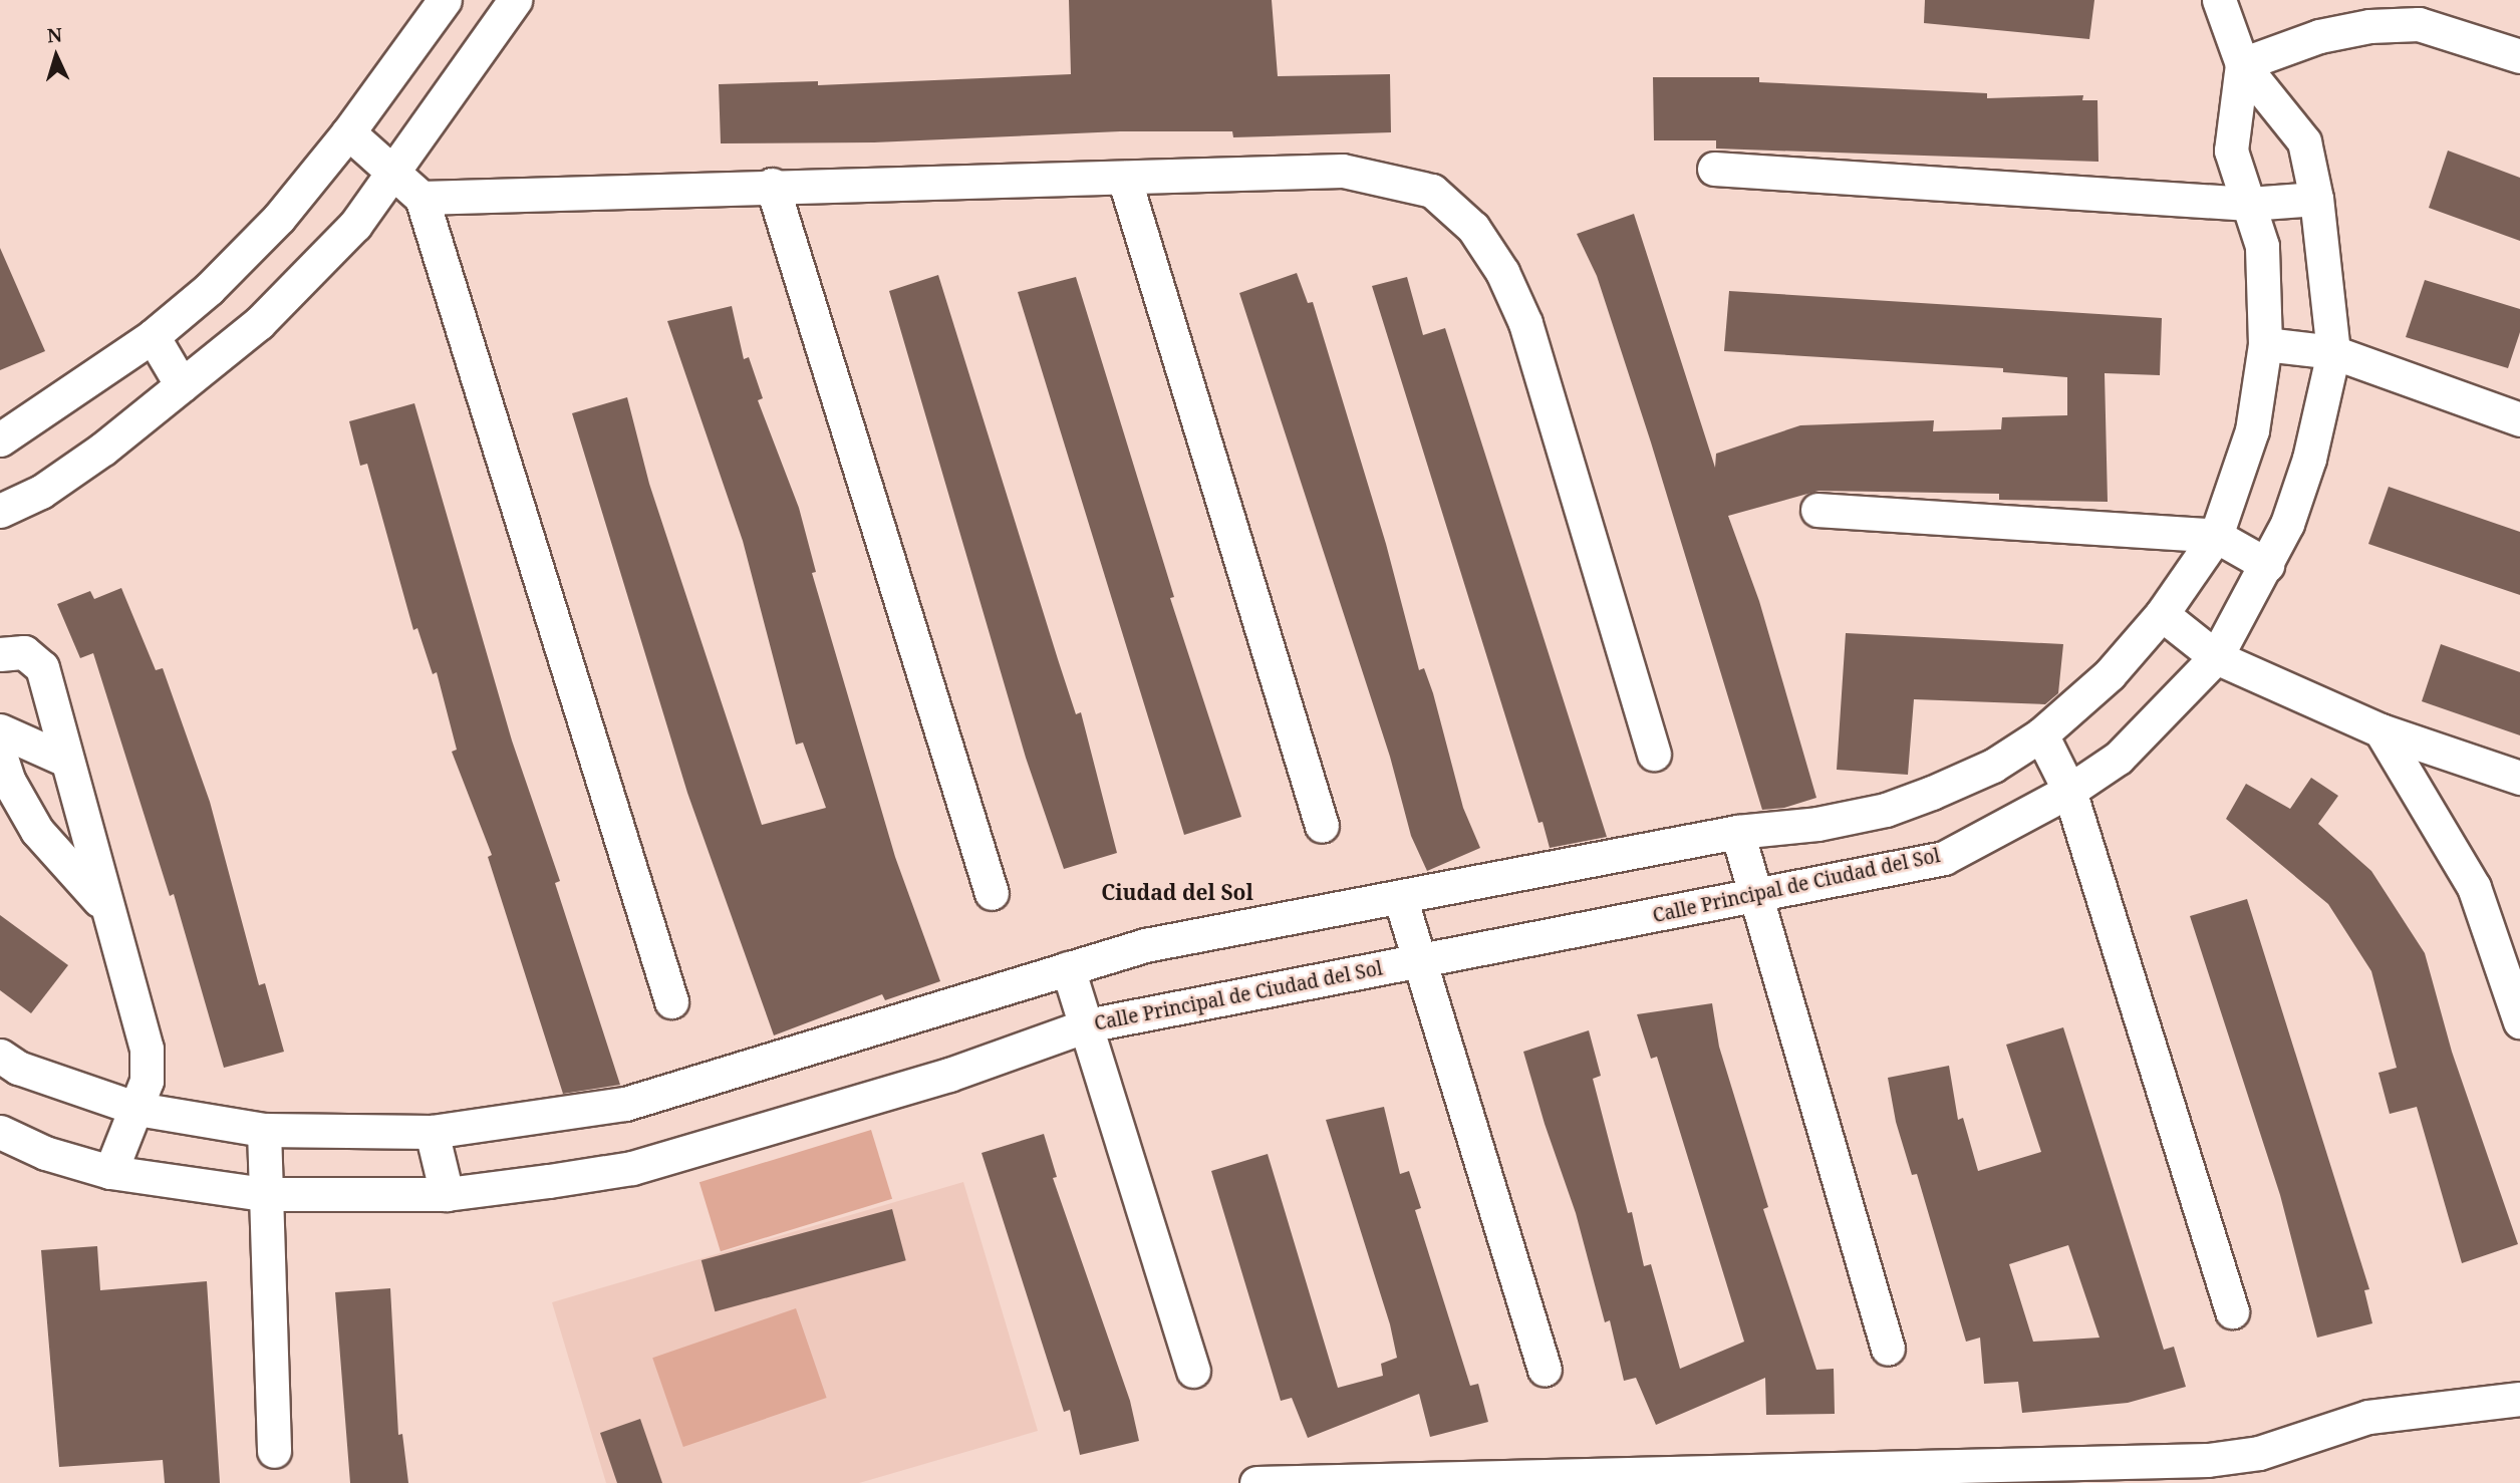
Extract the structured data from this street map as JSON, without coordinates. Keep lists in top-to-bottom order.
{
  "streets": {
    "street": ["Calle Principal de Ciudad del Sol"]
  },
  "districts": ["Ciudad del Sol"],
  "north": "top"
}
